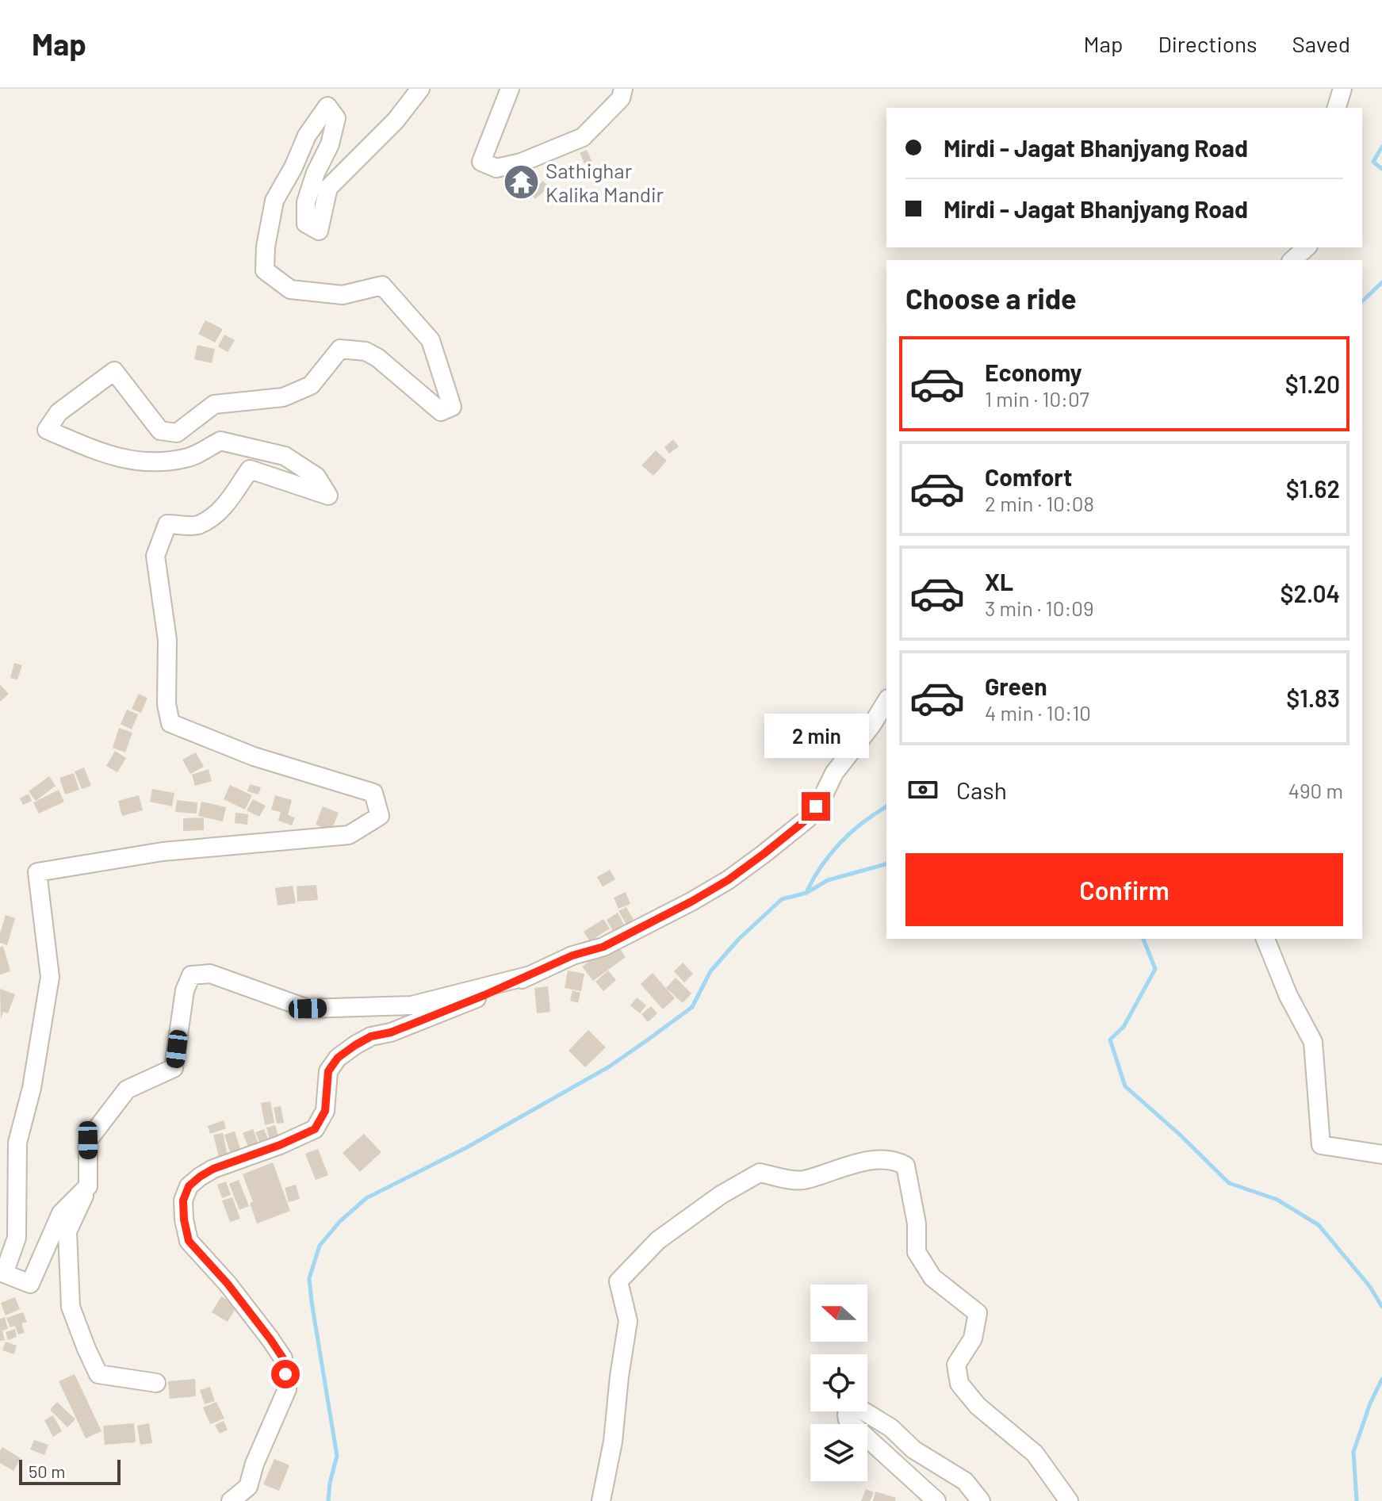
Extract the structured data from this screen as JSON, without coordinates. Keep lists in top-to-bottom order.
{
  "places": {
    "temple": ["Sathighar Kalika Mandir"]
  },
  "scale_bar": "50 m",
  "north": "left",
  "page": {
    "header": "Map",
    "nav": ["Map", "Directions", "Saved"],
    "banner": ["Mirdi - Jagat Bhanjyang Road", "Mirdi - Jagat Bhanjyang Road"],
    "heading": "Choose a ride",
    "list": [
      {
        "name": "Economy",
        "note": "1 min · 10:07",
        "value": "$1.20"
      },
      {
        "name": "Comfort",
        "note": "2 min · 10:08",
        "value": "$1.62"
      },
      {
        "name": "XL",
        "note": "3 min · 10:09",
        "value": "$2.04"
      },
      {
        "name": "Green",
        "note": "4 min · 10:10",
        "value": "$1.83"
      }
    ],
    "bubble": "2 min",
    "pay": ["Cash", "490 m"],
    "buttons": "Confirm",
    "scale": "50 m"
  }
}
